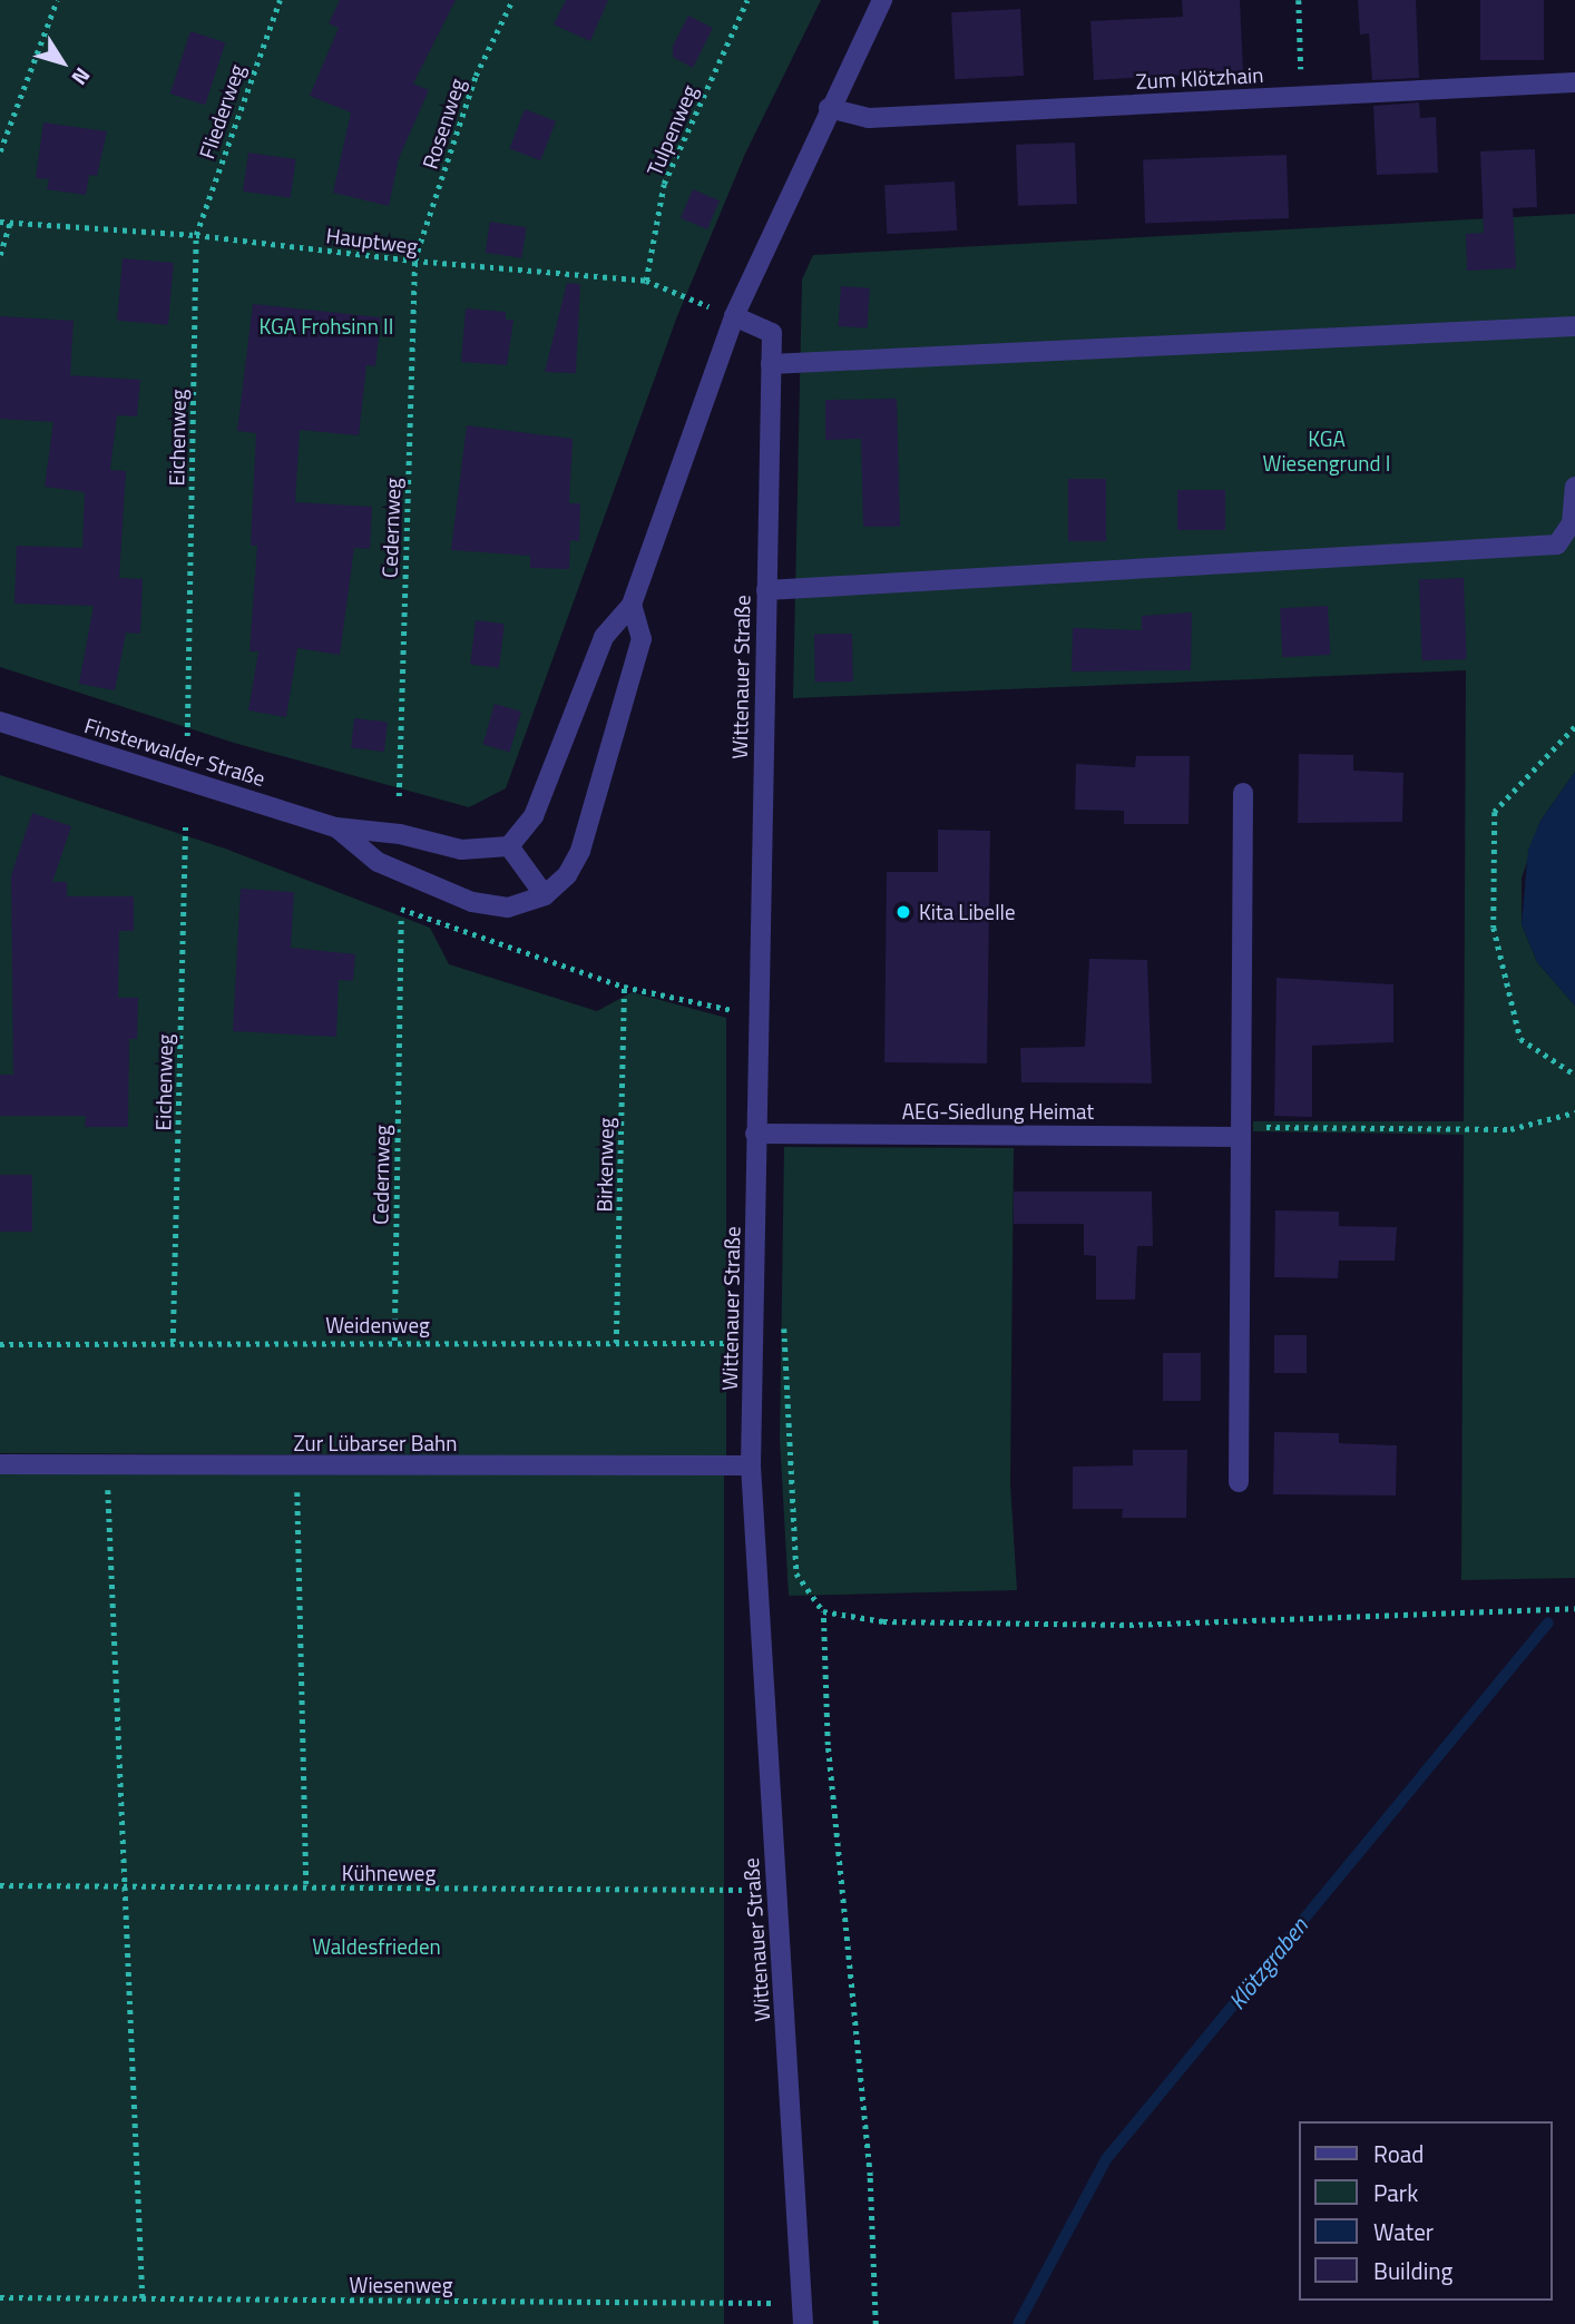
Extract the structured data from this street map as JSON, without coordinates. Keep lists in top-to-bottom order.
{
  "streets": {
    "street": [
      "Zum Klötzhain",
      "Wittenauer Straße",
      "Finsterwalder Straße",
      "AEG-Siedlung Heimat",
      "Zur Lübarser Bahn"
    ],
    "path": [
      "Fliederweg",
      "Rosenweg",
      "Tulpenweg",
      "Hauptweg",
      "Eichenweg",
      "Cedernweg",
      "Birkenweg",
      "Weidenweg",
      "Kühneweg",
      "Wiesenweg"
    ]
  },
  "crossings": [
    ["Fliederweg", "Hauptweg"],
    ["Fliederweg", "Eichenweg"],
    ["Rosenweg", "Hauptweg"],
    ["Rosenweg", "Cedernweg"],
    ["Tulpenweg", "Hauptweg"],
    ["Hauptweg", "Eichenweg"],
    ["Hauptweg", "Cedernweg"],
    ["Hauptweg", "Wittenauer Straße"],
    ["Eichenweg", "Weidenweg"],
    ["Cedernweg", "Weidenweg"],
    ["Wittenauer Straße", "AEG-Siedlung Heimat"],
    ["Wittenauer Straße", "Weidenweg"],
    ["Wittenauer Straße", "Zur Lübarser Bahn"],
    ["Wittenauer Straße", "Kühneweg"],
    ["Wittenauer Straße", "Wiesenweg"],
    ["Birkenweg", "Weidenweg"]
  ],
  "water": ["Klötzgraben"],
  "parks": ["KGA Frohsinn II", "KGA Wiesengrund I", "Waldesfrieden"],
  "places": ["Kita Libelle"],
  "legend": [
    "Road",
    "Park",
    "Water",
    "Building"
  ],
  "north": "bottom right"
}
